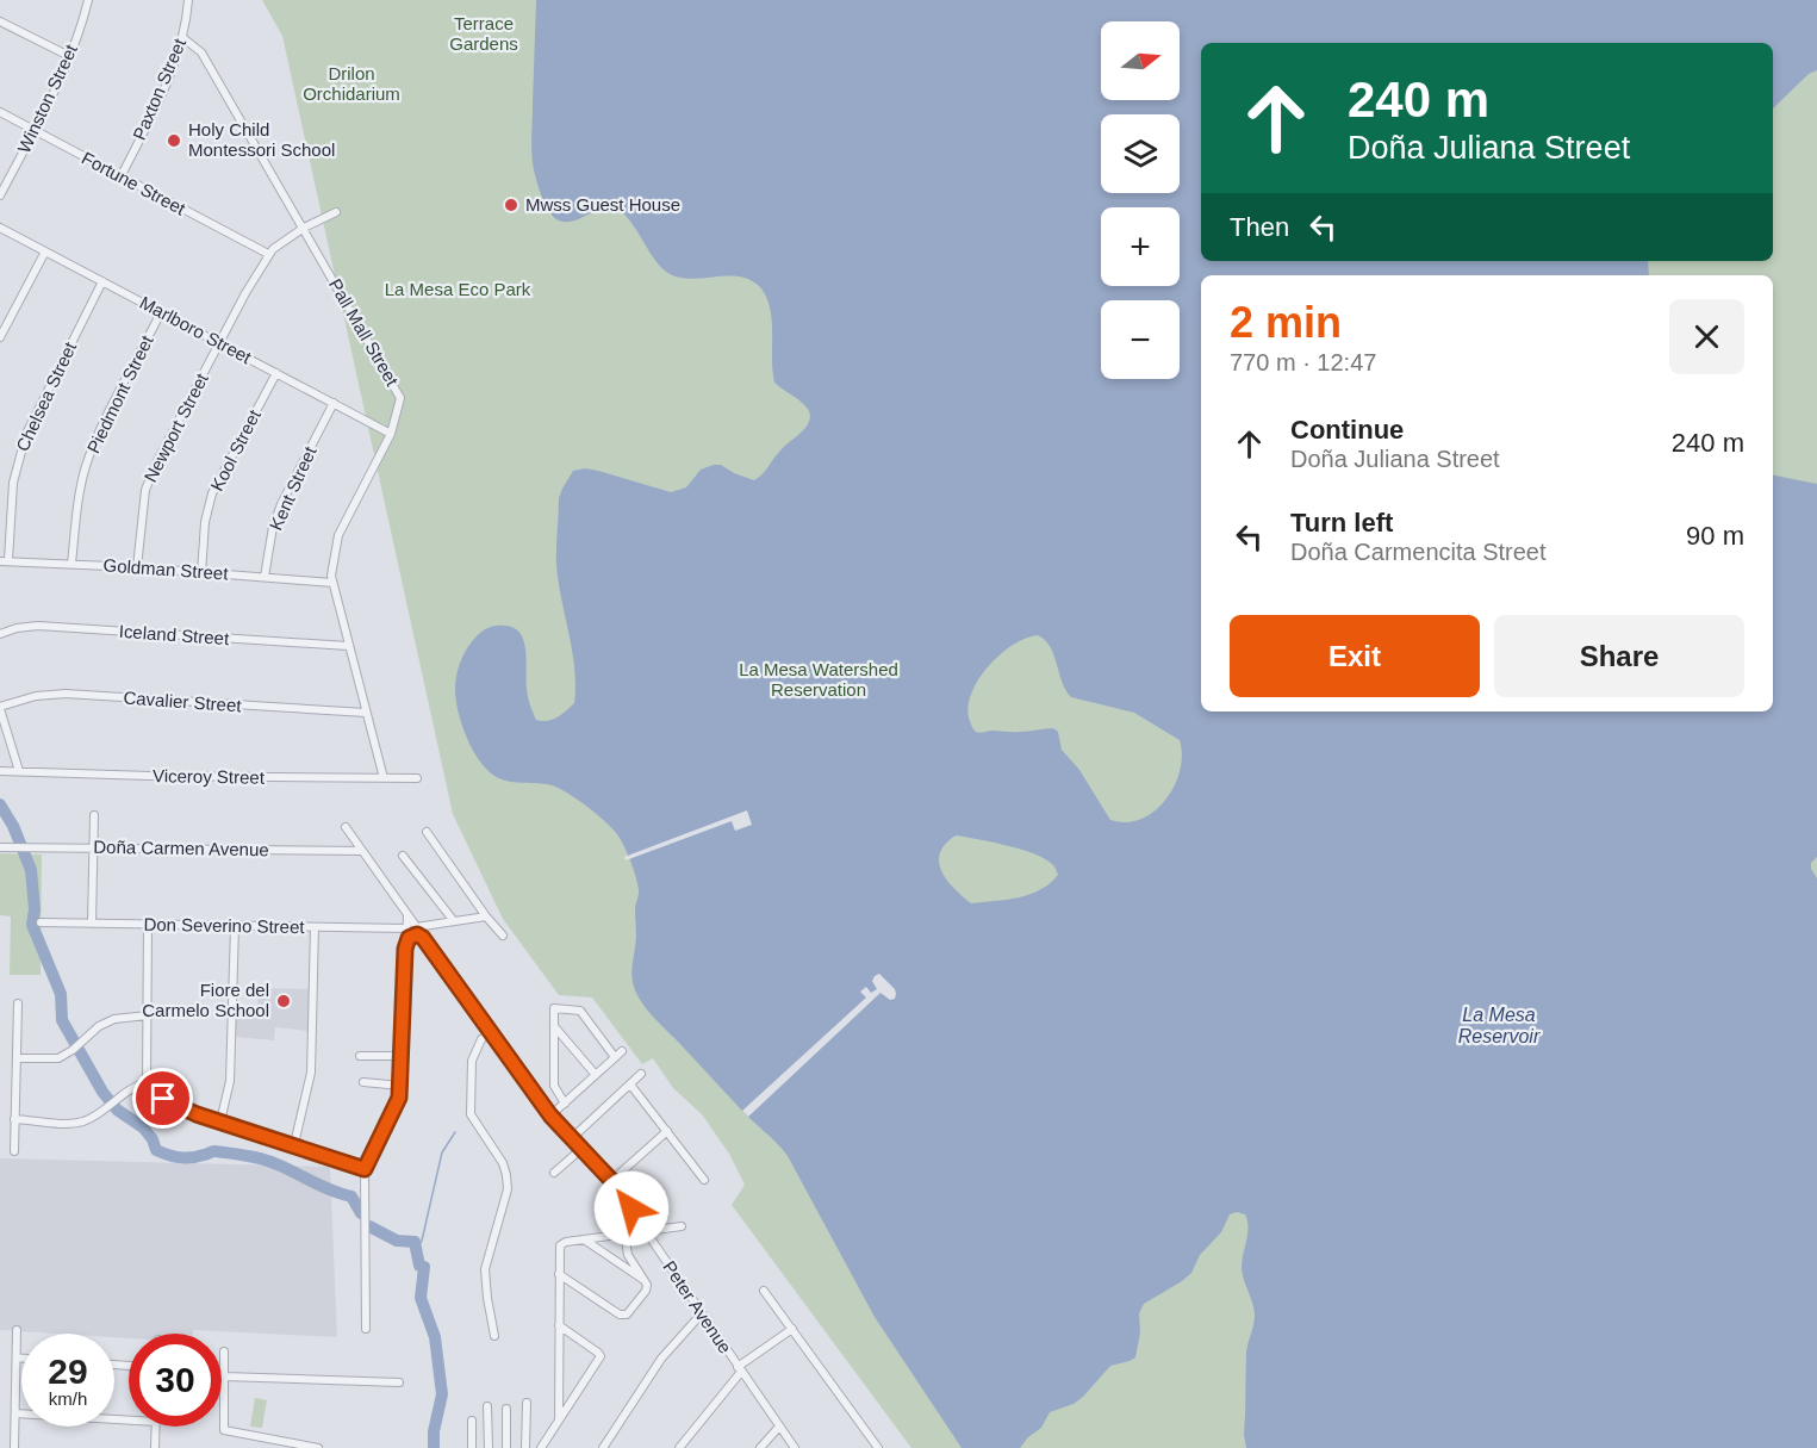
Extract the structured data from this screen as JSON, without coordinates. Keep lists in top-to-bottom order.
{
  "streets": {
    "street": [
      "Paxton Street",
      "Winston Street",
      "Fortune Street",
      "Marlboro Street",
      "Pall Mall Street",
      "Piedmont Street",
      "Chelsea Street",
      "Newport Street",
      "Kool Street",
      "Kent Street",
      "Goldman Street",
      "Iceland Street",
      "Cavalier Street",
      "Viceroy Street",
      "Doña Carmen Avenue",
      "Don Severino Street",
      "Peter Avenue"
    ]
  },
  "crossings": [
    ["Paxton Street", "Fortune Street"],
    ["Paxton Street", "Pall Mall Street"],
    ["Winston Street", "Fortune Street"],
    ["Fortune Street", "Newport Street"],
    ["Marlboro Street", "Pall Mall Street"],
    ["Marlboro Street", "Piedmont Street"],
    ["Marlboro Street", "Chelsea Street"],
    ["Marlboro Street", "Newport Street"],
    ["Marlboro Street", "Kool Street"],
    ["Marlboro Street", "Kent Street"],
    ["Pall Mall Street", "Newport Street"],
    ["Pall Mall Street", "Goldman Street"],
    ["Pall Mall Street", "Iceland Street"],
    ["Pall Mall Street", "Cavalier Street"],
    ["Pall Mall Street", "Viceroy Street"],
    ["Piedmont Street", "Goldman Street"],
    ["Chelsea Street", "Goldman Street"],
    ["Newport Street", "Goldman Street"],
    ["Kool Street", "Goldman Street"],
    ["Kent Street", "Goldman Street"],
    ["Doña Carmen Avenue", "Peter Avenue"]
  ],
  "water": ["La Mesa Reservoir"],
  "parks": [
    "Terrace Gardens",
    "Drilon Orchidarium",
    "La Mesa Eco Park",
    "La Mesa Watershed Reservation"
  ],
  "places": ["Holy Child Montessori School", "Mwss Guest House", "Fiore del Carmelo School"],
  "north": "right",
  "page": {
    "map_buttons": ["+", "−"],
    "turn": ["240 m", "Doña Juliana Street"],
    "then": "Then",
    "heading": ["2 min", "770 m · 12:47"],
    "list": [
      {
        "name": "Continue",
        "note": "Doña Juliana Street",
        "value": "240 m"
      },
      {
        "name": "Turn left",
        "note": "Doña Carmencita Street",
        "value": "90 m"
      }
    ],
    "buttons": ["Exit", "Share"],
    "speed": "29 km/h",
    "limit": "30"
  }
}
